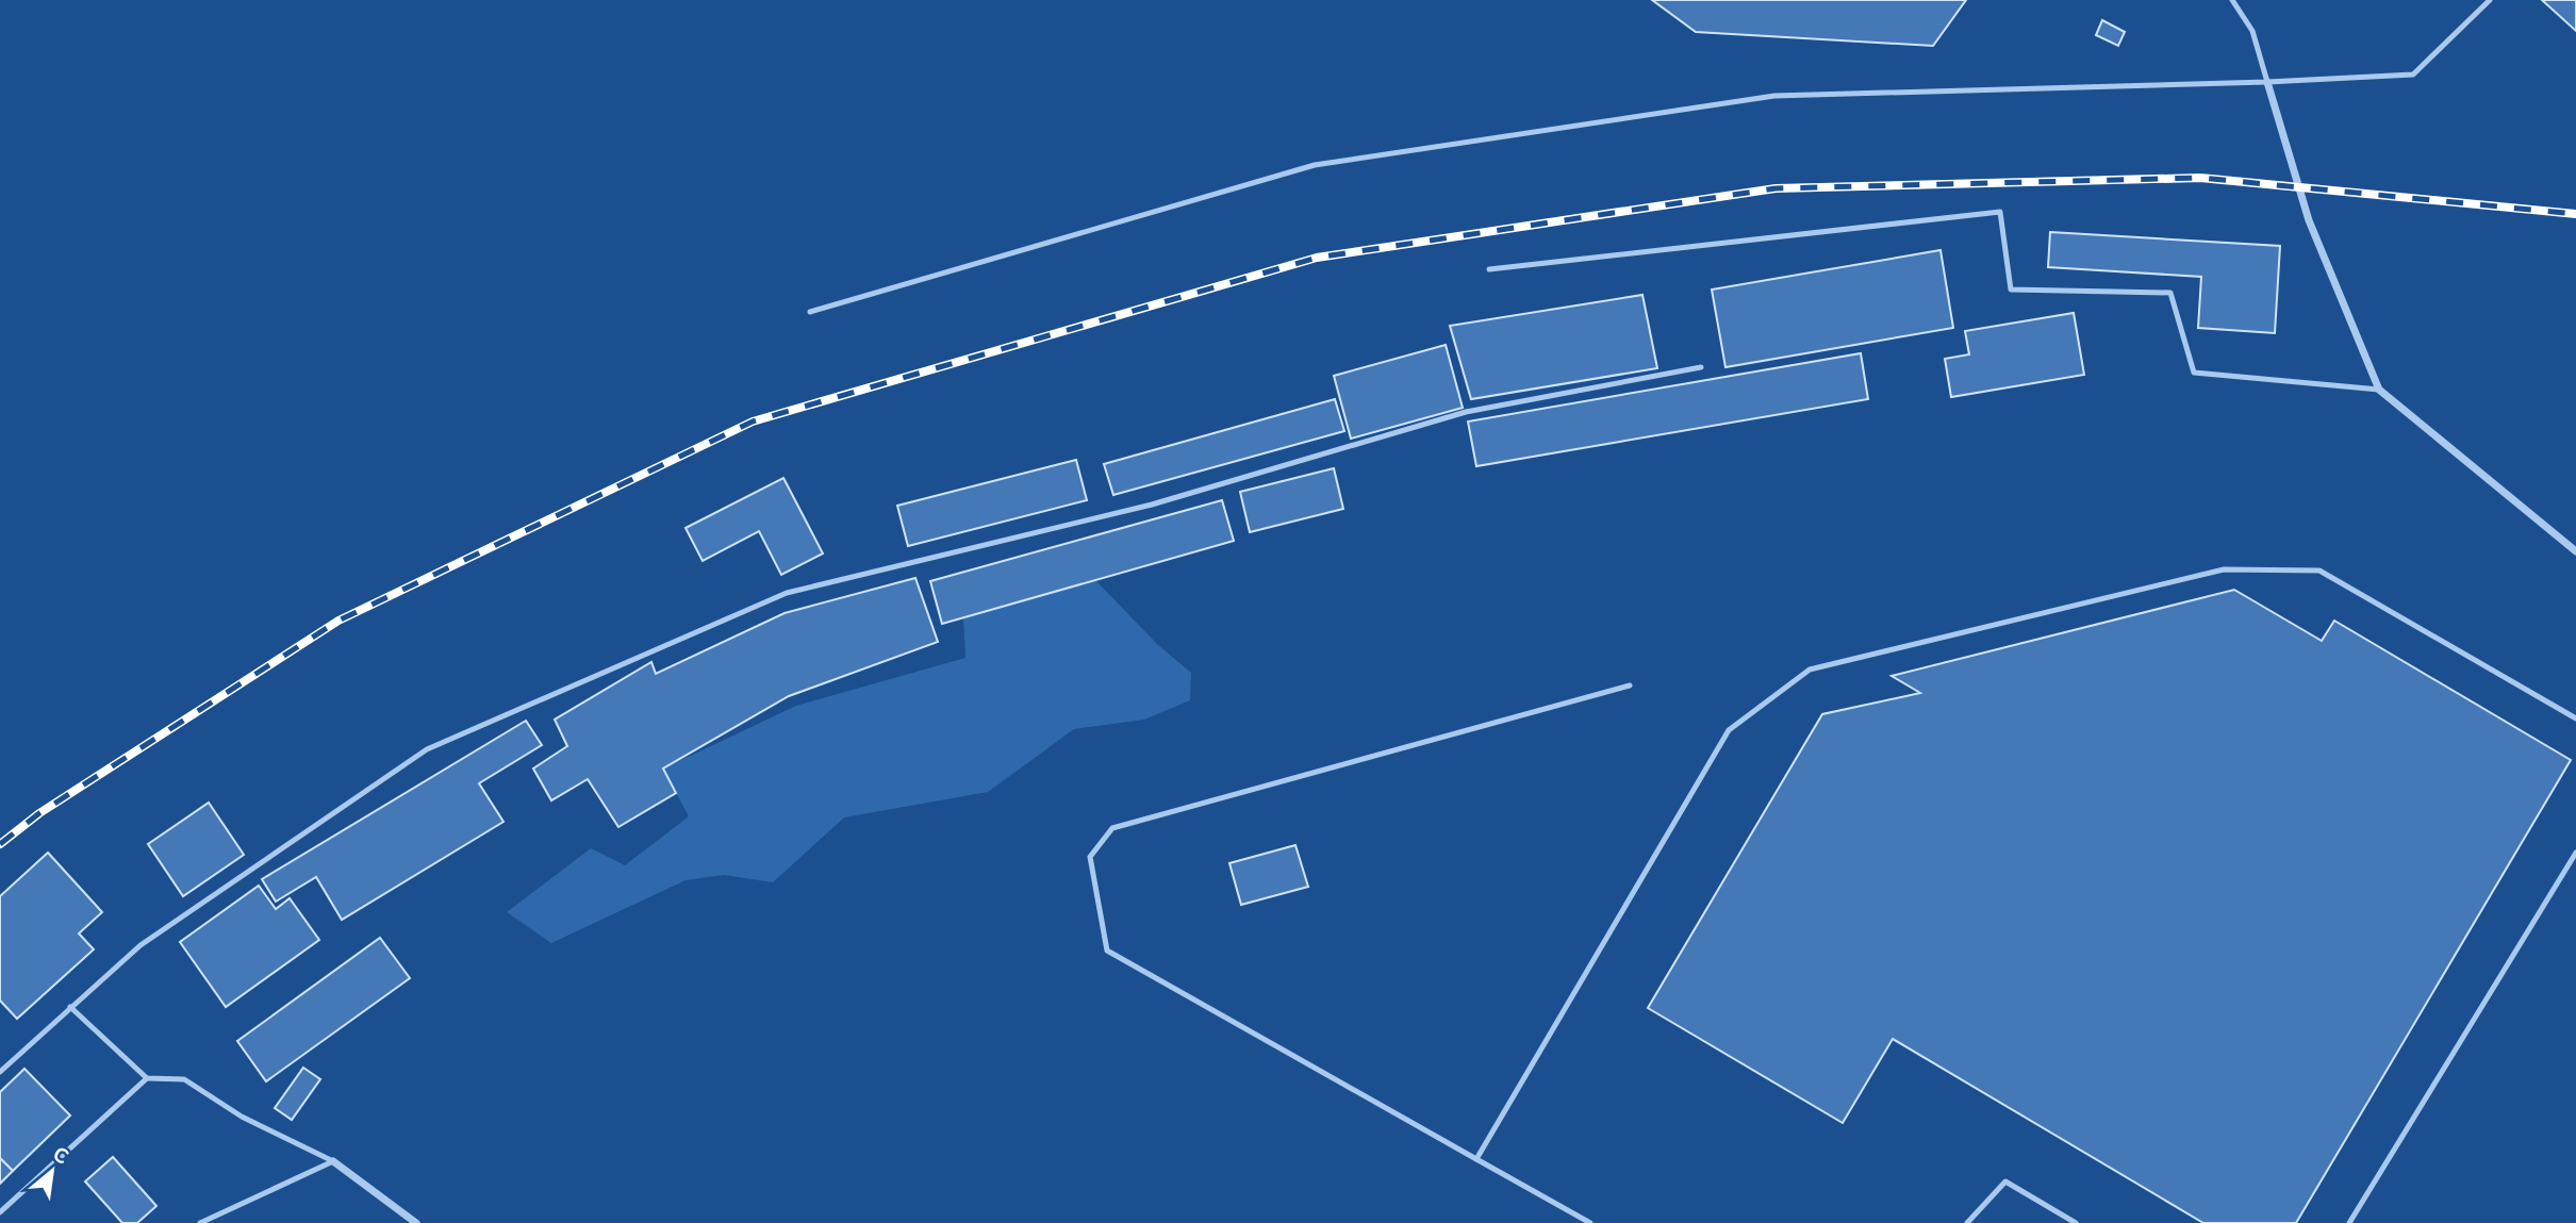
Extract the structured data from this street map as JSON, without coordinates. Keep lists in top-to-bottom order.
{
  "north": "top right"
}
